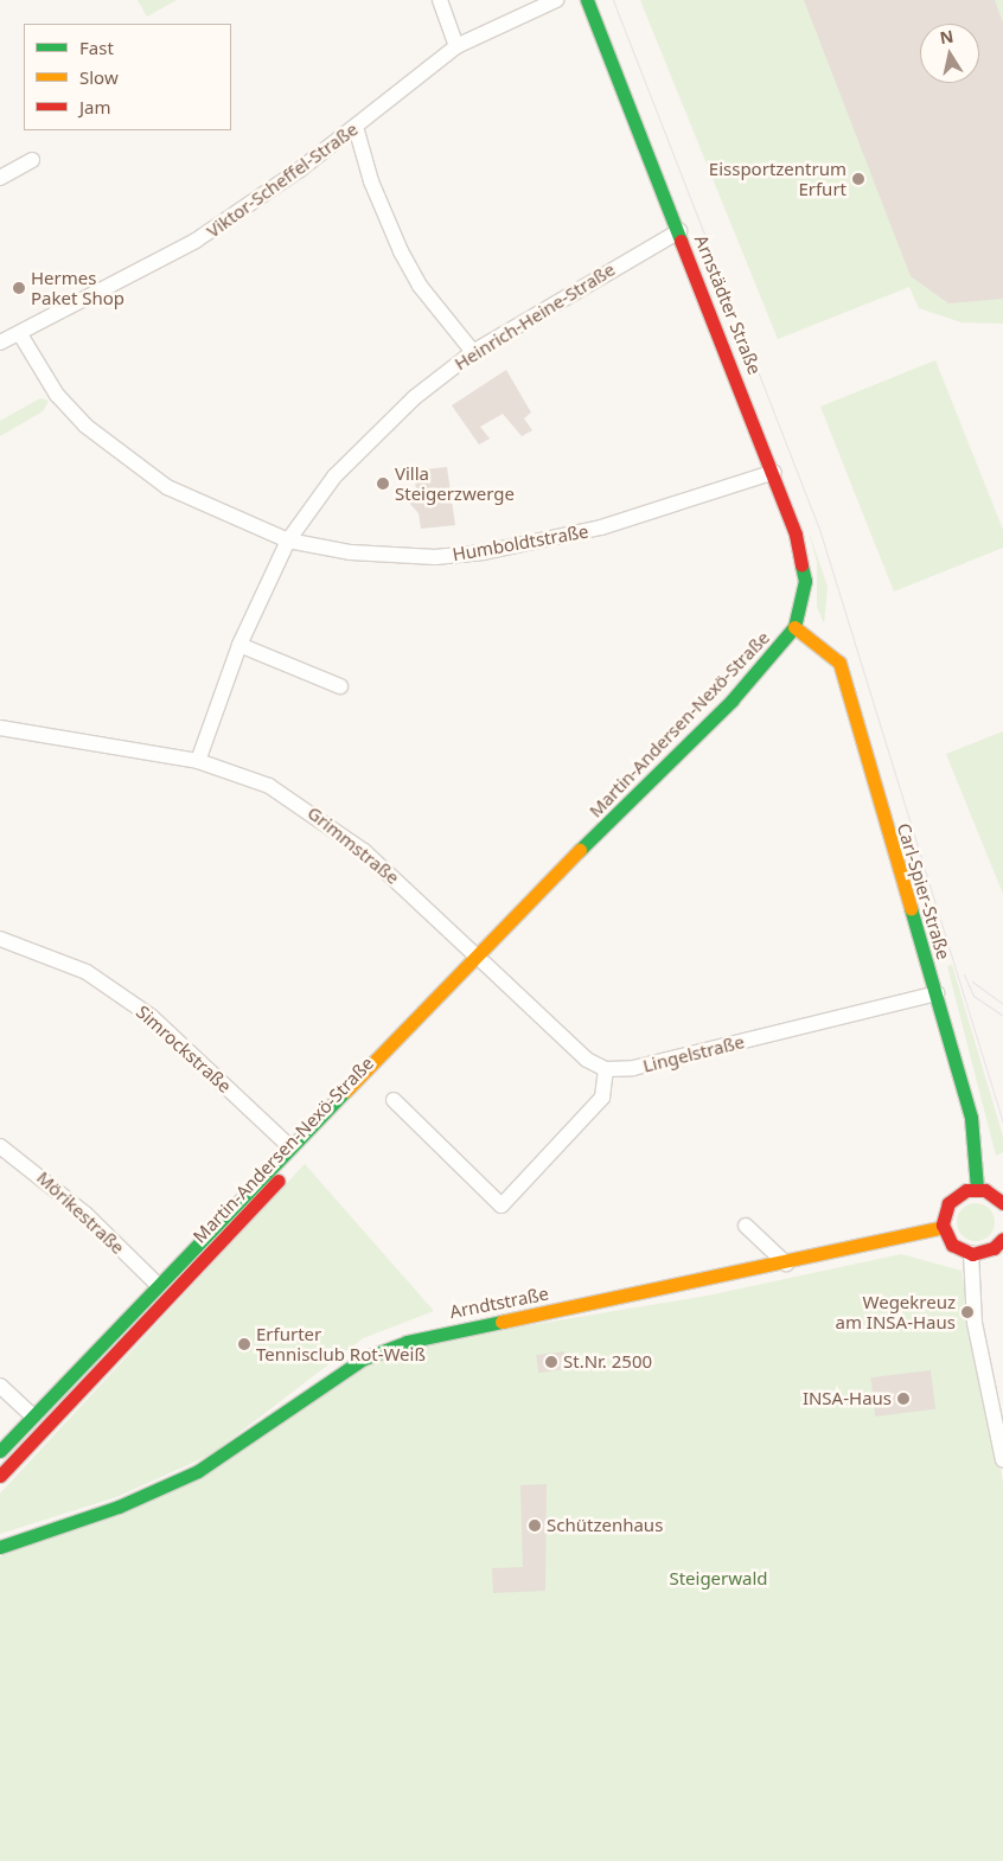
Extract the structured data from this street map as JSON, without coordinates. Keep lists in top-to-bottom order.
{
  "streets": {
    "main road": [
      "Arnstädter Straße",
      "Martin-Andersen-Nexö-Straße",
      "Carl-Spier-Straße",
      "Arndtstraße"
    ],
    "street": [
      "Viktor-Scheffel-Straße",
      "Heinrich-Heine-Straße",
      "Humboldtstraße",
      "Grimmstraße",
      "Simrockstraße",
      "Lingelstraße",
      "Mörikestraße"
    ]
  },
  "crossings": [
    ["Viktor-Scheffel-Straße", "Humboldtstraße"],
    ["Arnstädter Straße", "Heinrich-Heine-Straße"],
    ["Arnstädter Straße", "Humboldtstraße"],
    ["Arnstädter Straße", "Martin-Andersen-Nexö-Straße"],
    ["Arnstädter Straße", "Carl-Spier-Straße"],
    ["Heinrich-Heine-Straße", "Humboldtstraße"],
    ["Heinrich-Heine-Straße", "Grimmstraße"],
    ["Martin-Andersen-Nexö-Straße", "Grimmstraße"],
    ["Martin-Andersen-Nexö-Straße", "Carl-Spier-Straße"],
    ["Martin-Andersen-Nexö-Straße", "Simrockstraße"],
    ["Martin-Andersen-Nexö-Straße", "Mörikestraße"],
    ["Carl-Spier-Straße", "Lingelstraße"]
  ],
  "parks": ["Steigerwald"],
  "places": [
    "Eissportzentrum Erfurt",
    "Hermes Paket Shop",
    "Villa Steigerzwerge",
    "Wegekreuz am INSA-Haus",
    "Erfurter Tennisclub Rot-Weiß",
    "St.Nr. 2500",
    "INSA-Haus",
    "Schützenhaus"
  ],
  "legend": ["Fast", "Slow", "Jam"],
  "north": "top"
}
